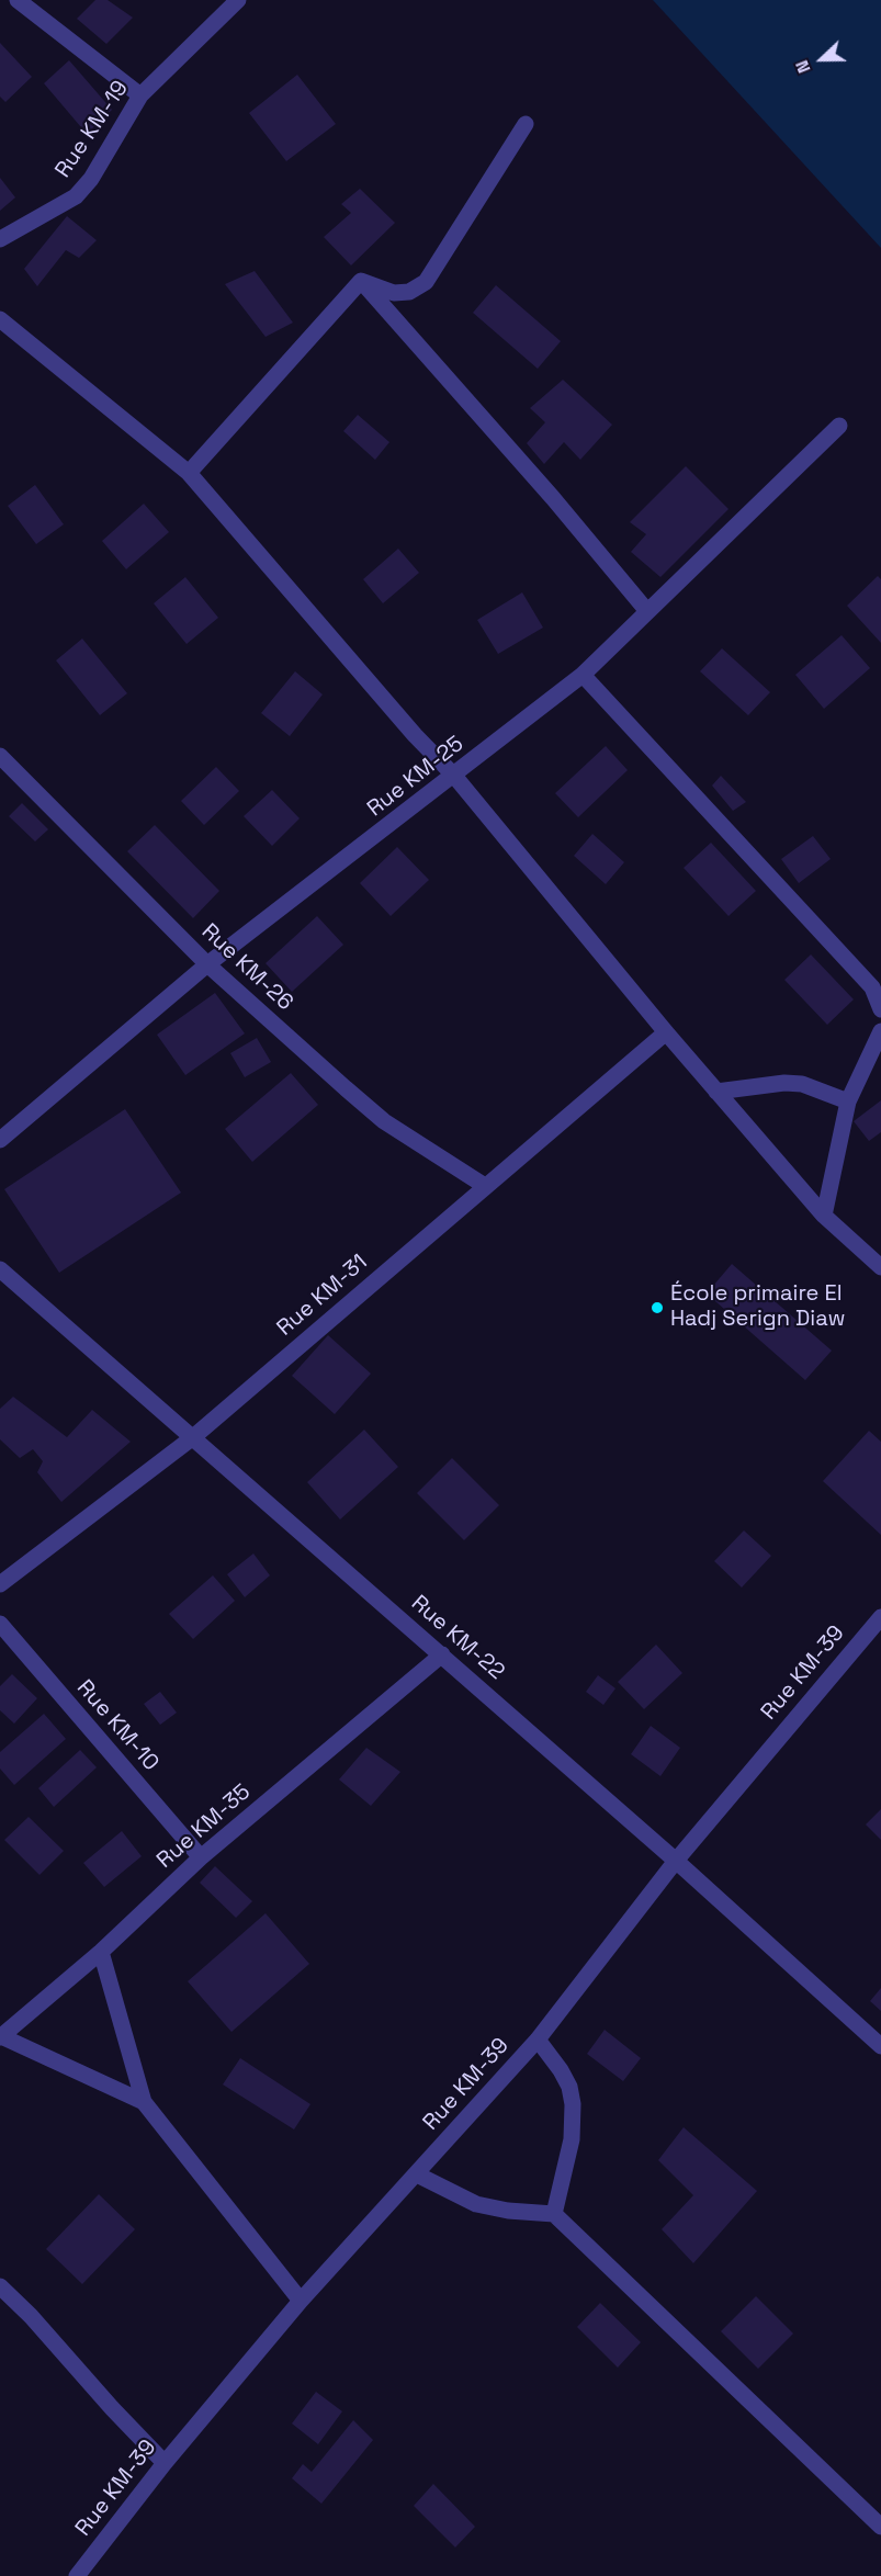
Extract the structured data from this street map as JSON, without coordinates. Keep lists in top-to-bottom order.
{
  "streets": {
    "street": [
      "Rue KM-19",
      "Rue KM-25",
      "Rue KM-26",
      "Rue KM-31",
      "Rue KM-22",
      "Rue KM-39",
      "Rue KM-10",
      "Rue KM-35"
    ]
  },
  "crossings": [
    ["Rue KM-25", "Rue KM-26"],
    ["Rue KM-26", "Rue KM-31"],
    ["Rue KM-31", "Rue KM-22"],
    ["Rue KM-22", "Rue KM-39"],
    ["Rue KM-22", "Rue KM-35"],
    ["Rue KM-10", "Rue KM-35"]
  ],
  "places": ["École primaire El Hadj Serign Diaw"],
  "north": "left"
}
